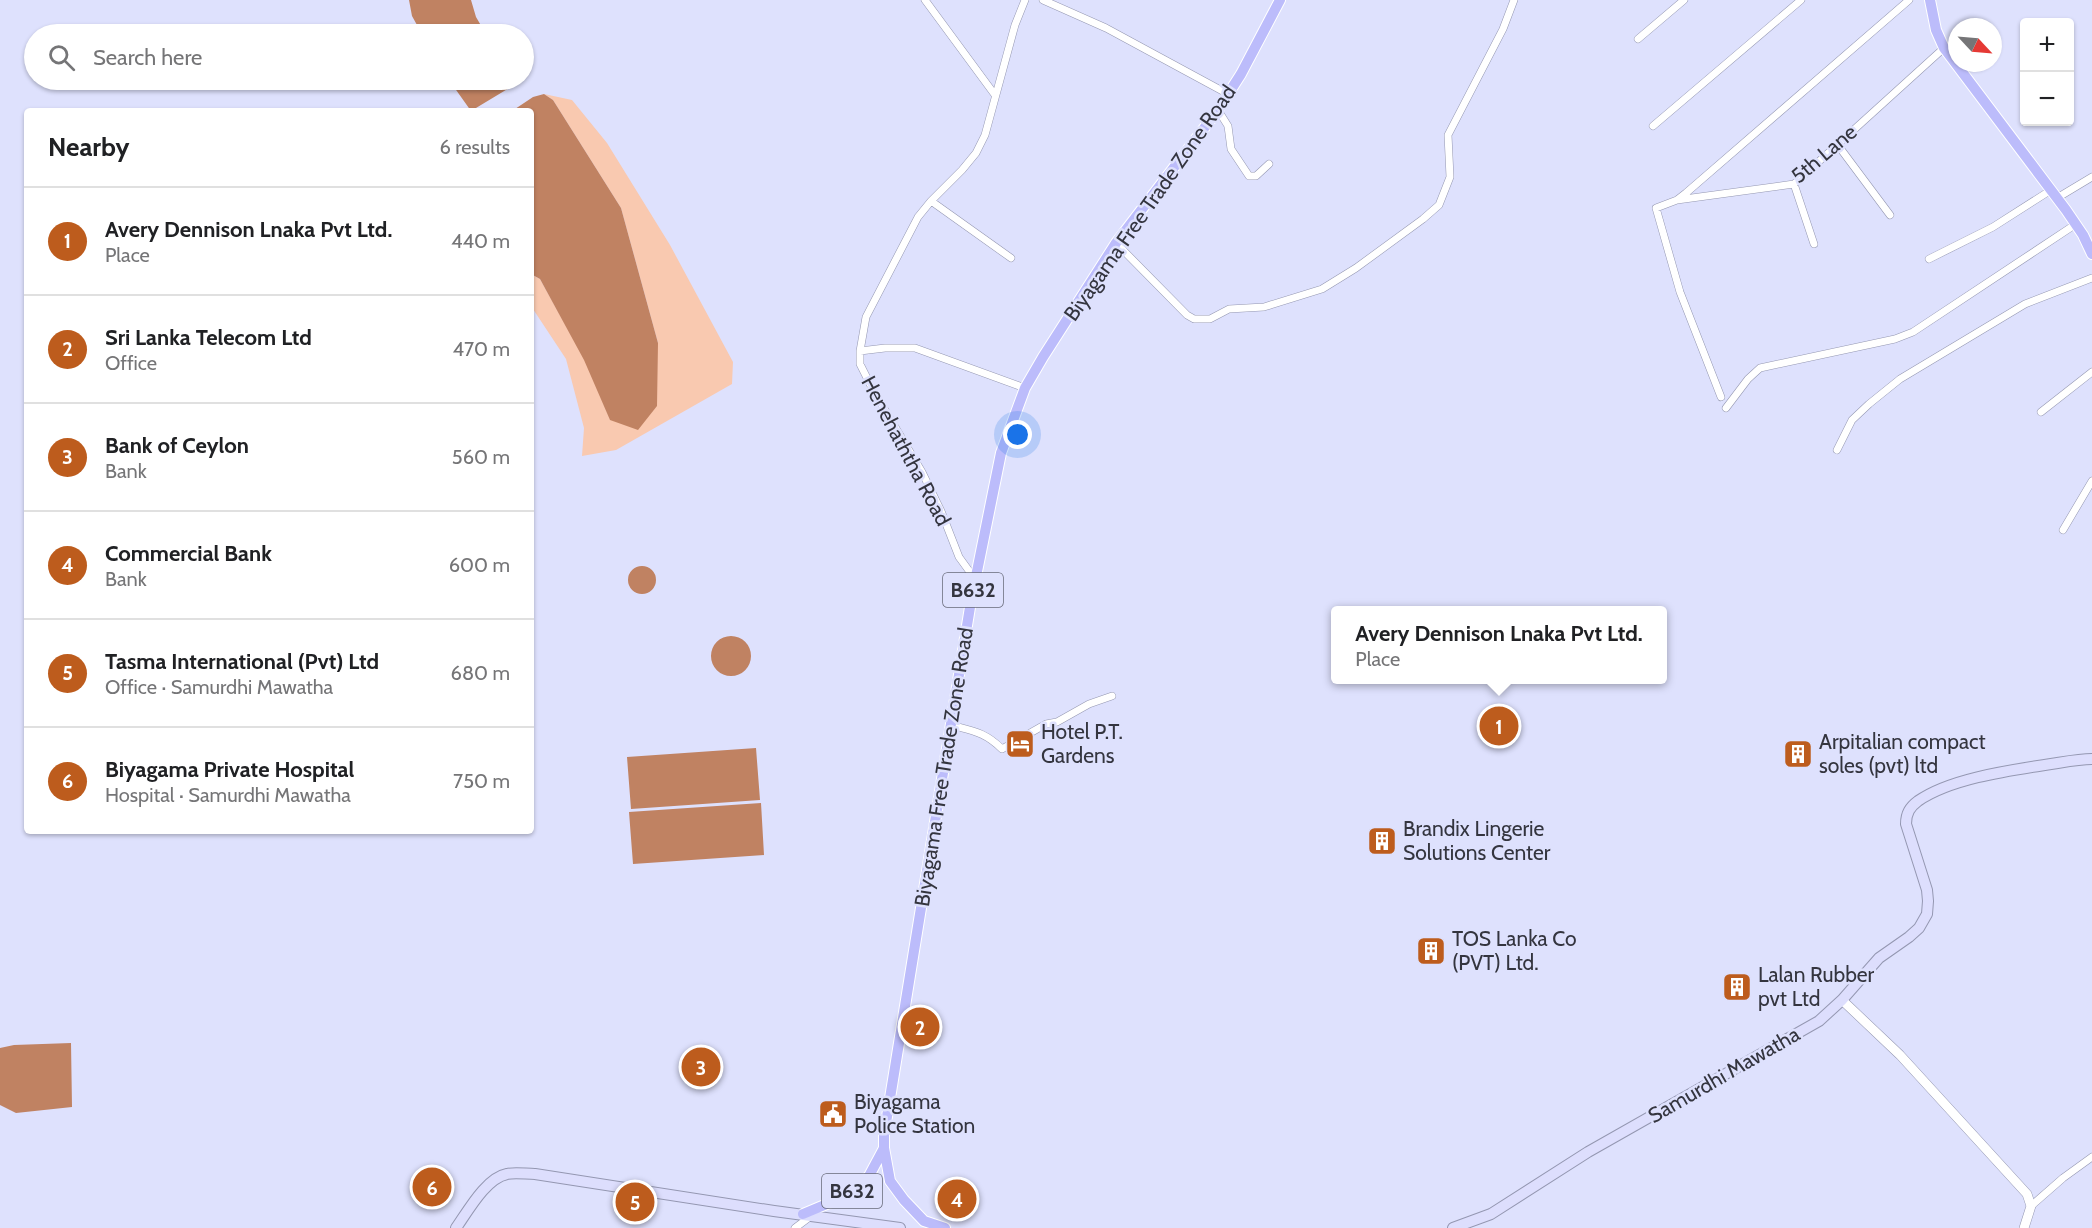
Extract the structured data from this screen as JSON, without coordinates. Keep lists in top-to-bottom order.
{
  "streets": {
    "main road": ["Biyagama Free Trade Zone Road", "B632", "Samurdhi Mawatha"],
    "street": ["5th Lane", "Henehaththa Road"]
  },
  "crossings": [
    ["Biyagama Free Trade Zone Road", "Henehaththa Road"]
  ],
  "places": {
    "hotel": ["Hotel P.T. Gardens"],
    "building": [
      "Arpitalian compact soles (pvt) ltd",
      "Brandix Lingerie Solutions Center",
      "TOS Lanka Co (PVT) Ltd.",
      "Lalan Rubber pvt Ltd"
    ],
    "public building": ["Biyagama Police Station"]
  },
  "north": "bottom right",
  "page": {
    "map_buttons": ["+", "−"],
    "search": "Search here",
    "heading": ["Nearby", "6 results"],
    "list": [
      {
        "mark": "1",
        "name": "Avery Dennison Lnaka Pvt Ltd.",
        "note": "Place",
        "value": "440 m"
      },
      {
        "mark": "2",
        "name": "Sri Lanka Telecom Ltd",
        "note": "Office",
        "value": "470 m"
      },
      {
        "mark": "3",
        "name": "Bank of Ceylon",
        "note": "Bank",
        "value": "560 m"
      },
      {
        "mark": "4",
        "name": "Commercial Bank",
        "note": "Bank",
        "value": "600 m"
      },
      {
        "mark": "5",
        "name": "Tasma International (Pvt) Ltd",
        "note": "Office · Samurdhi Mawatha",
        "value": "680 m"
      },
      {
        "mark": "6",
        "name": "Biyagama Private Hospital",
        "note": "Hospital · Samurdhi Mawatha",
        "value": "750 m"
      }
    ],
    "popup": ["Avery Dennison Lnaka Pvt Ltd.", "Place"],
    "pins": [
      "1",
      "2",
      "3",
      "6",
      "4",
      "5"
    ]
  }
}
